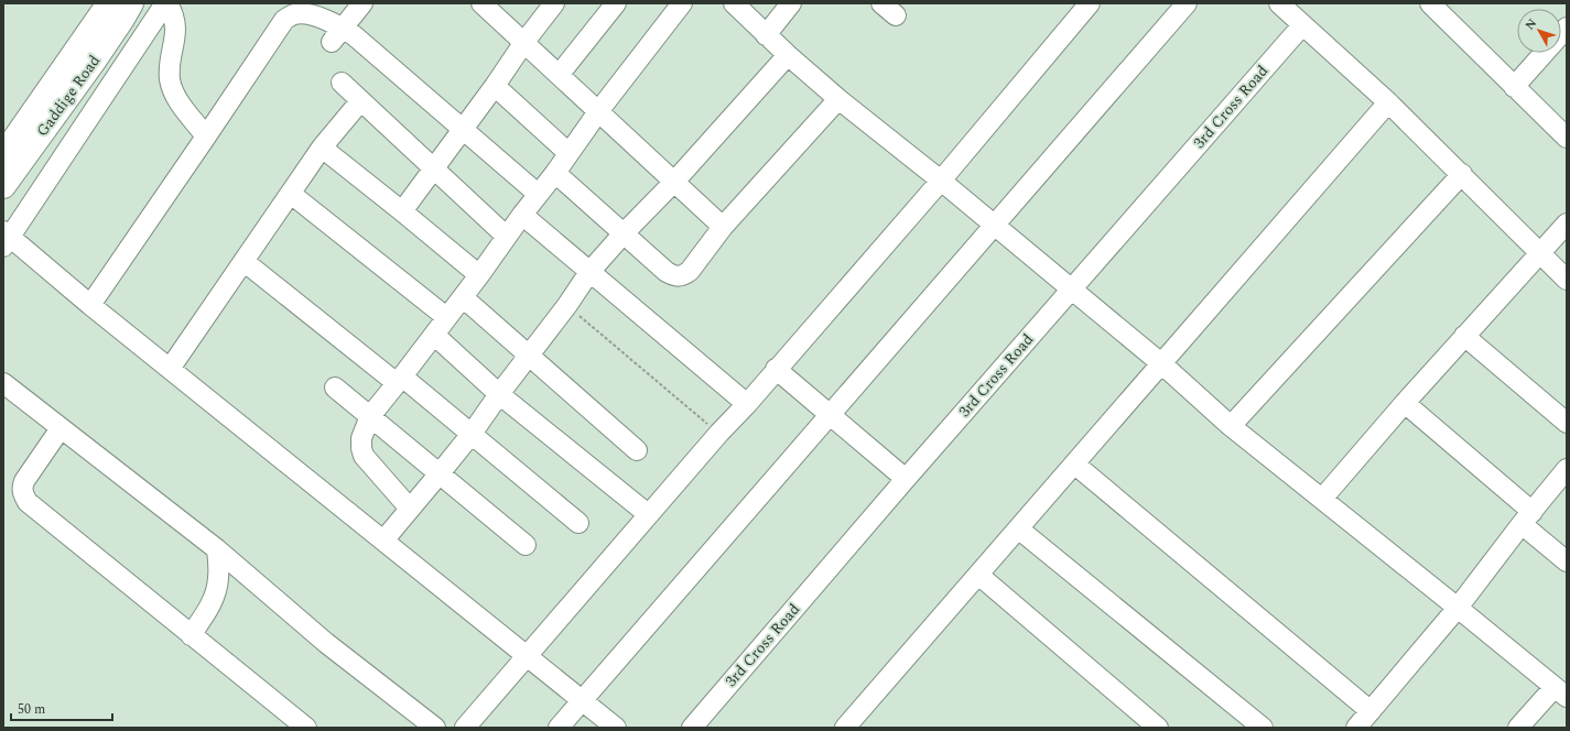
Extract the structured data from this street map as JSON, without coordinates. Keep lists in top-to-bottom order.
{
  "streets": {
    "main road": ["Gaddige Road"],
    "street": ["3rd Cross Road"]
  },
  "scale_bar": "50 m",
  "north": "top left"
}
